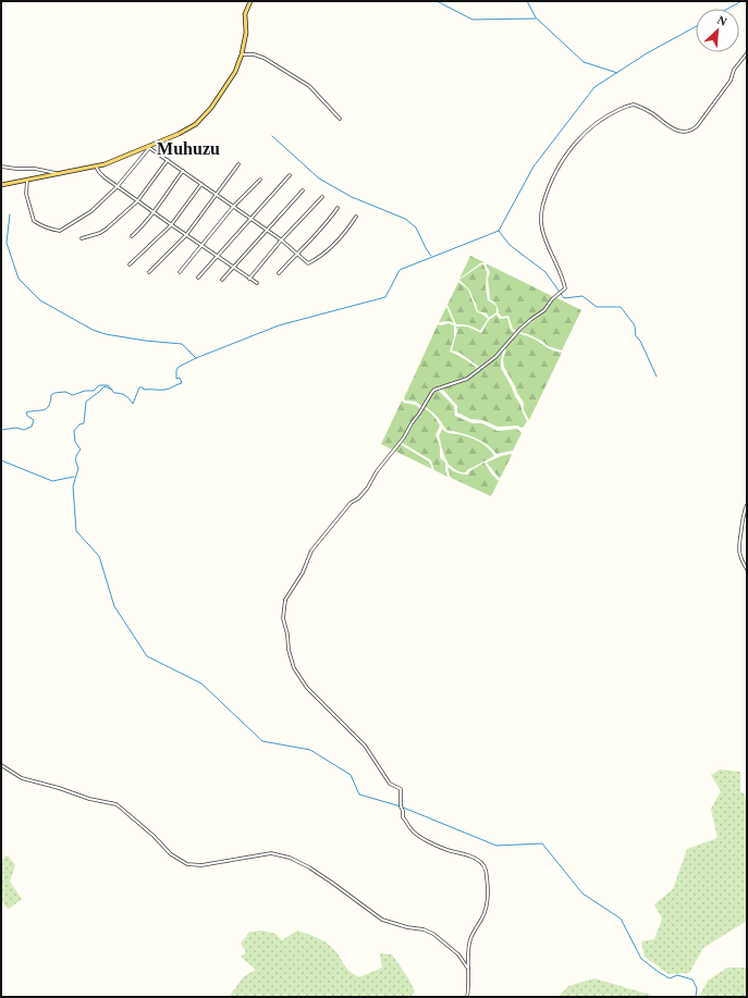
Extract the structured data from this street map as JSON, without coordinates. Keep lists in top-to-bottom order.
{
  "districts": ["Muhuzu"],
  "north": "top right"
}
